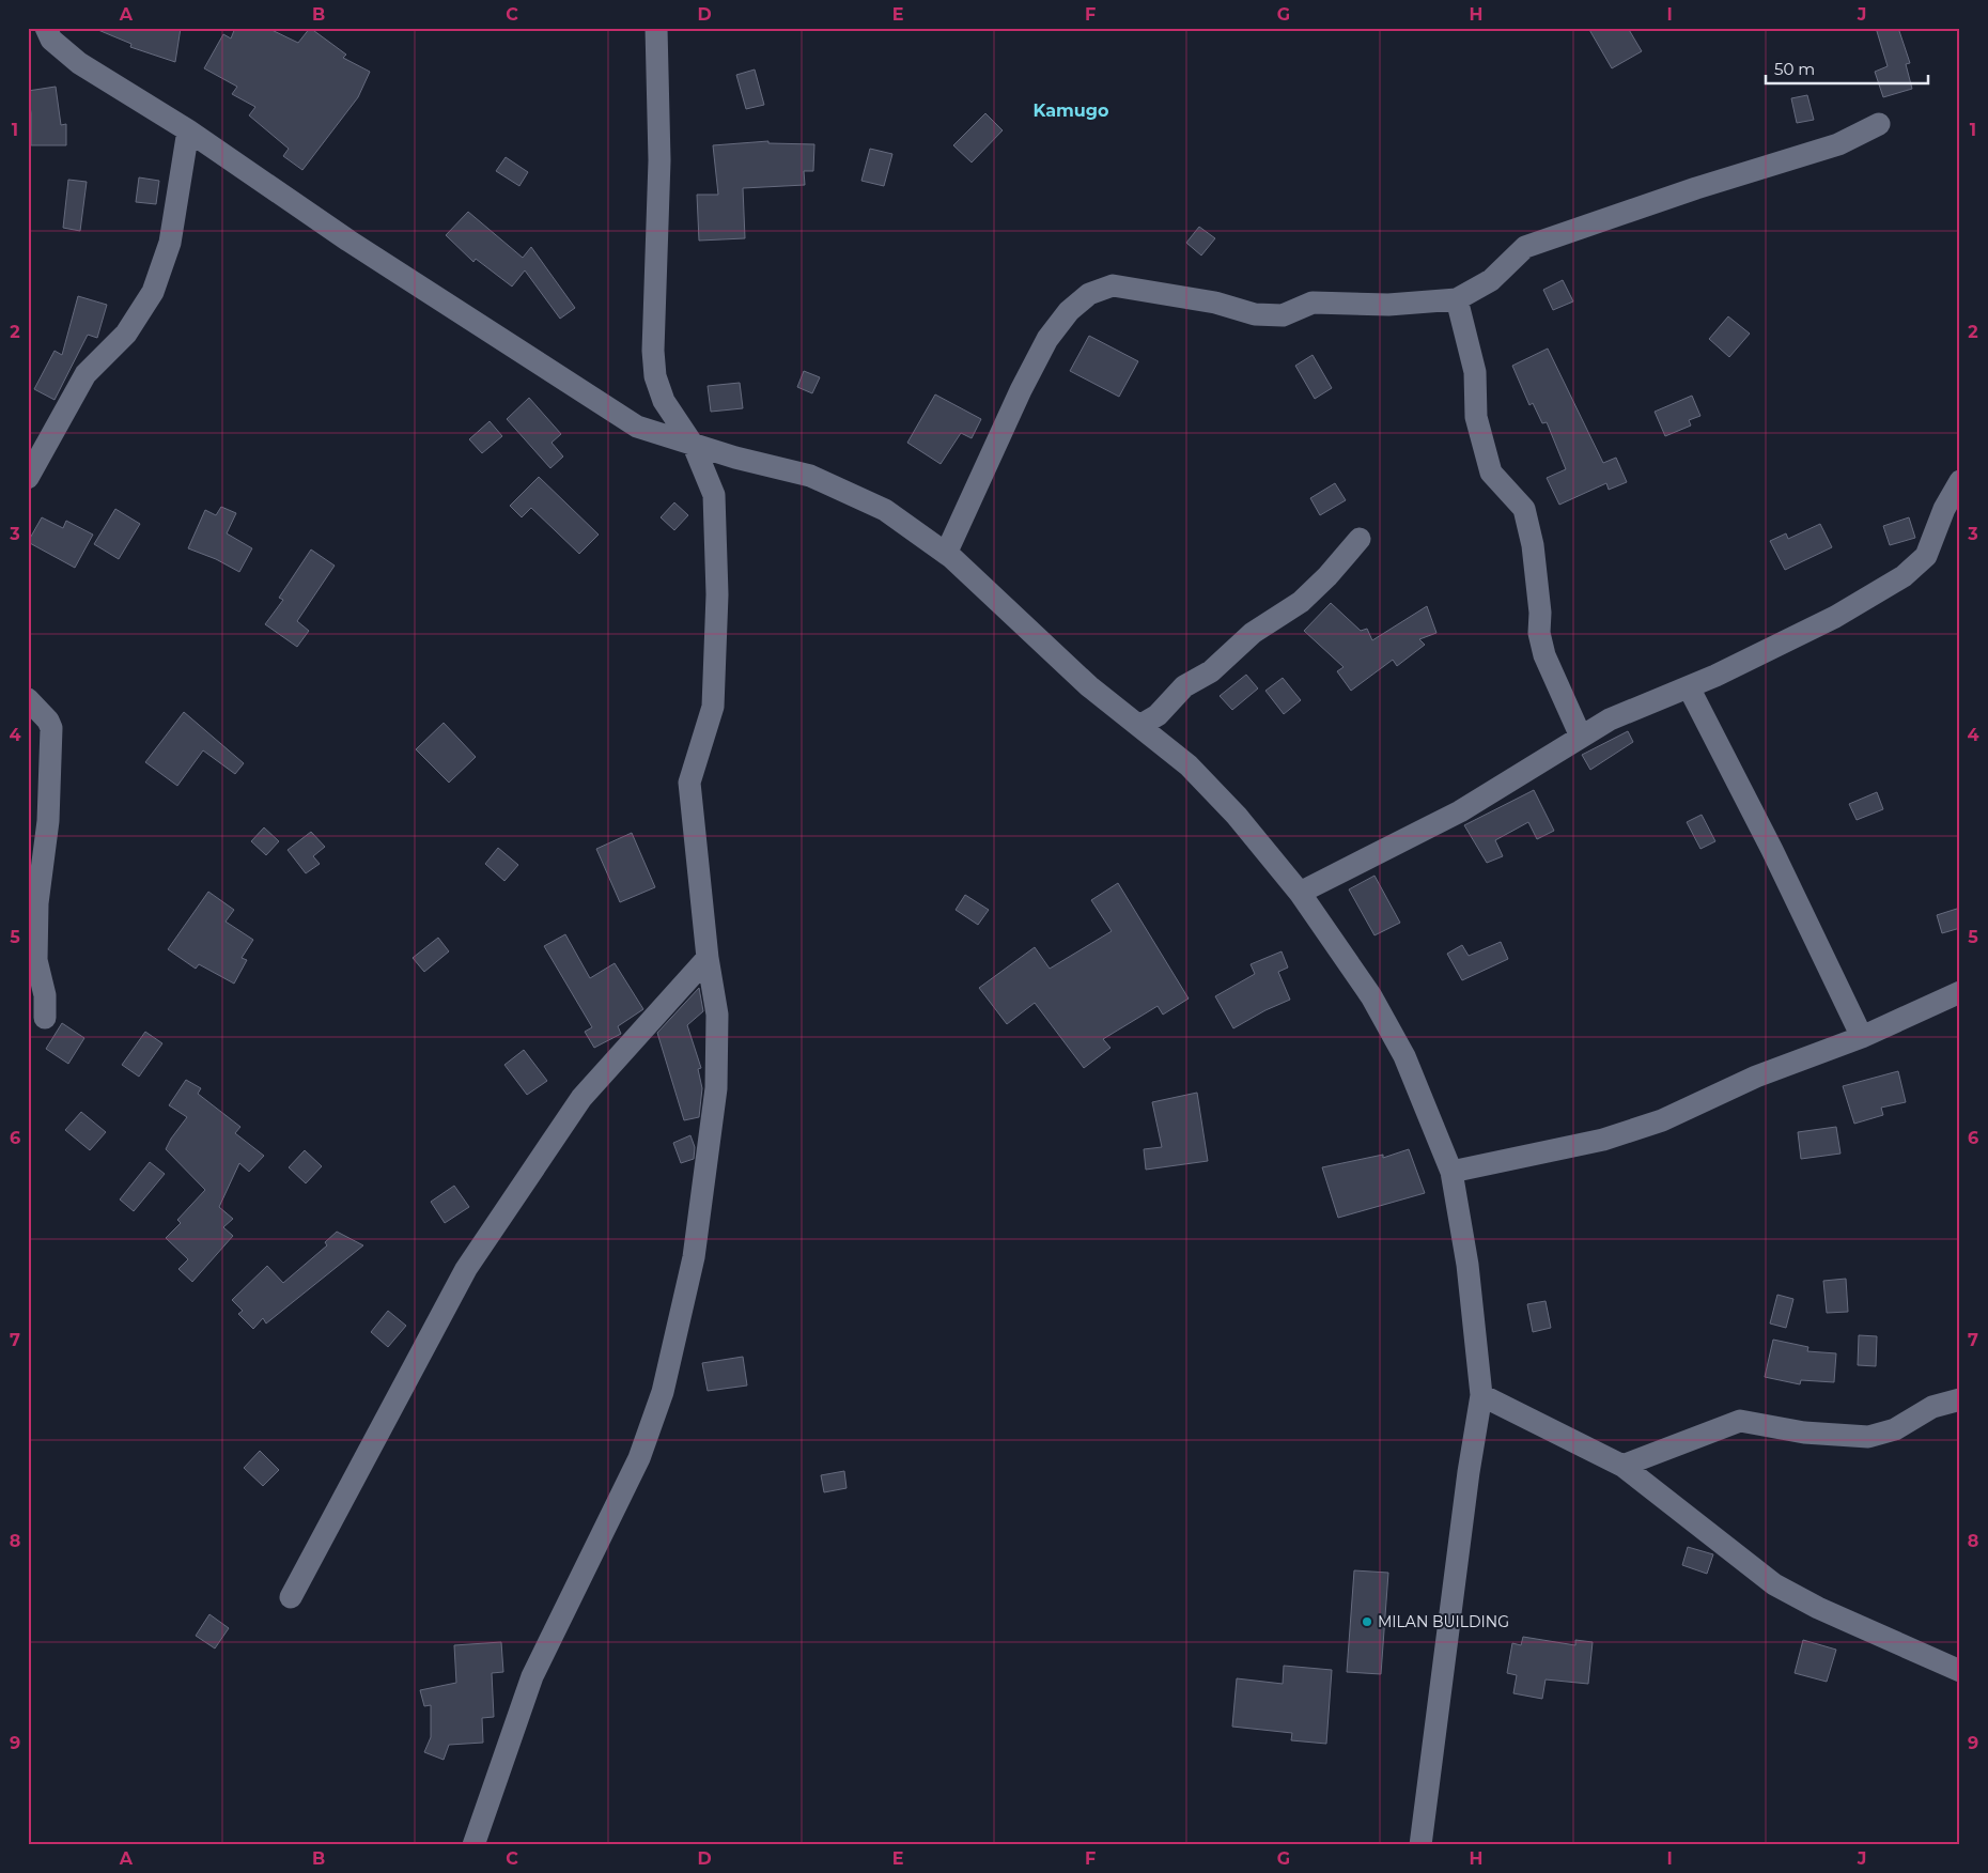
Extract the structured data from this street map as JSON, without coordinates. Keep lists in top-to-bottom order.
{
  "districts": ["Kamugo"],
  "places": ["MILAN BUILDING"],
  "scale_bar": "50 m",
  "grid": {
    "columns": [
      "A",
      "B",
      "C",
      "D",
      "E",
      "F",
      "G",
      "H",
      "I",
      "J"
    ],
    "rows": [
      "1",
      "2",
      "3",
      "4",
      "5",
      "6",
      "7",
      "8",
      "9"
    ]
  }
}
